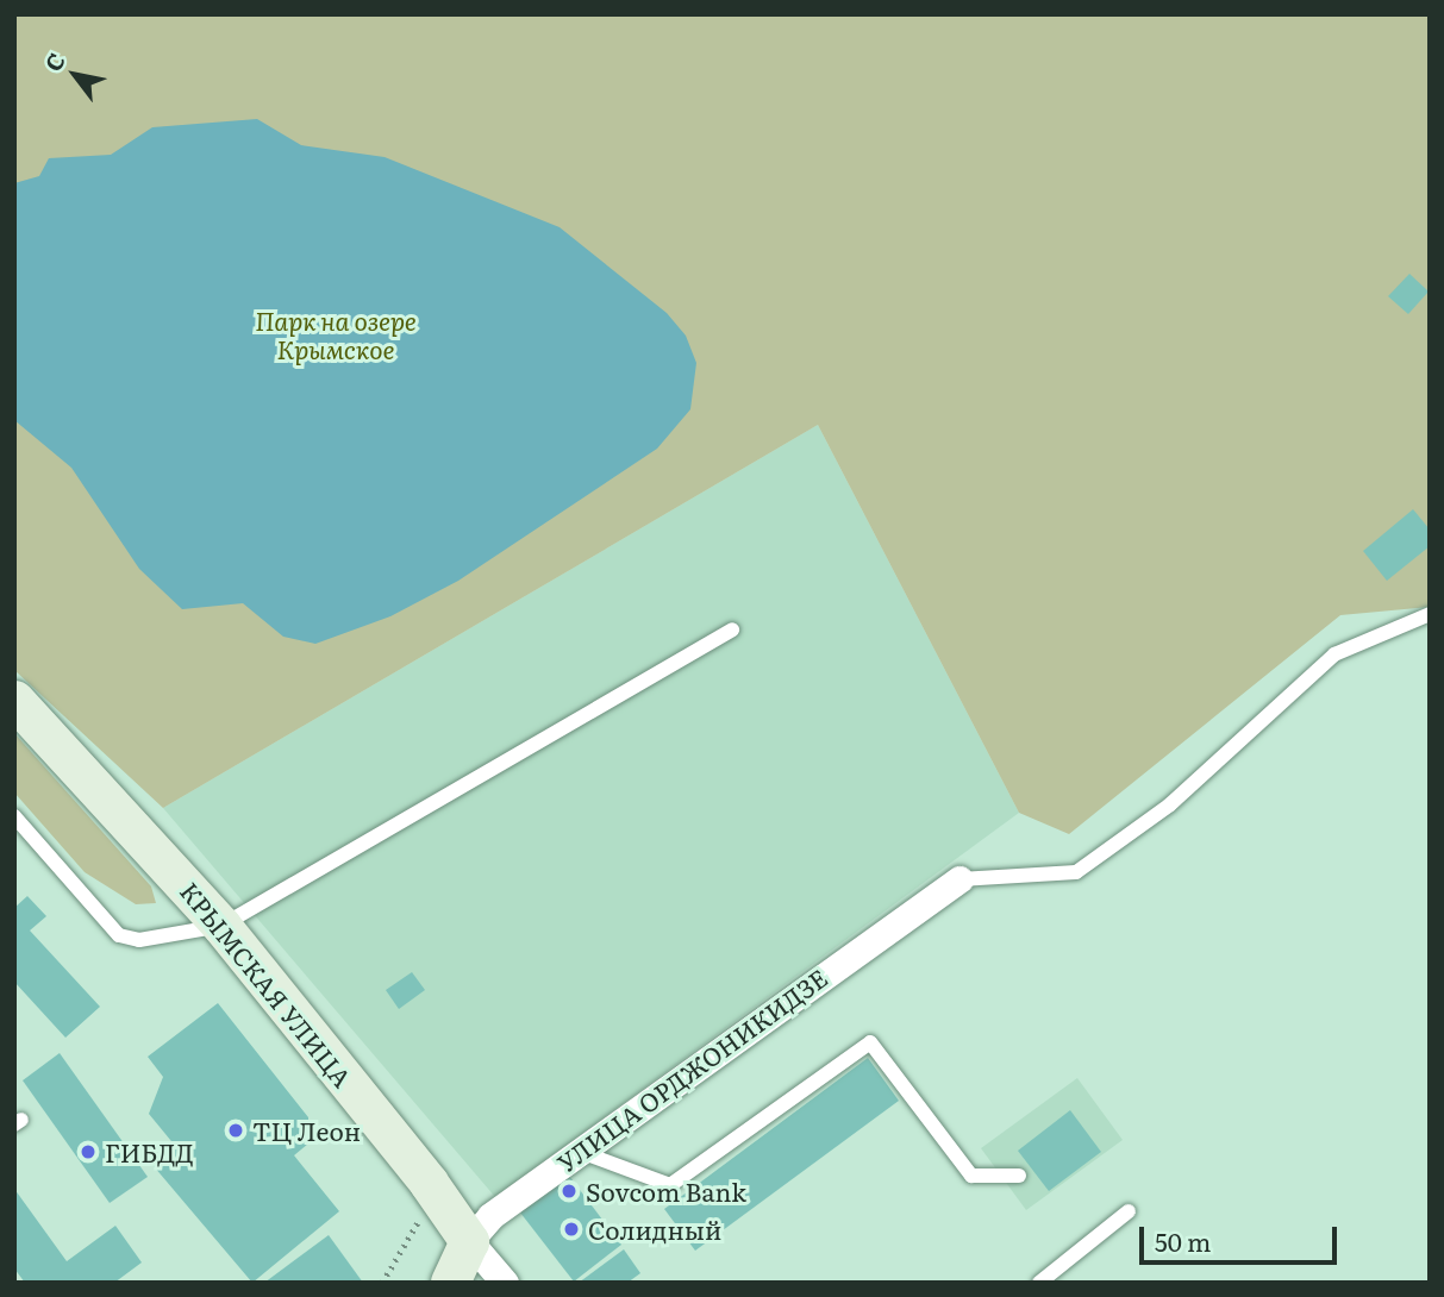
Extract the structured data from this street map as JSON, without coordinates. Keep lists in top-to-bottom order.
{
  "streets": {
    "main road": ["КРЫМСКАЯ УЛИЦА", "УЛИЦА ОРДЖОНИКИДЗЕ"]
  },
  "crossings": [
    ["КРЫМСКАЯ УЛИЦА", "УЛИЦА ОРДЖОНИКИДЗЕ"]
  ],
  "parks": ["Парк на озере Крымское"],
  "places": [
    "ТЦ Леон",
    "ГИБДД",
    "Sovcom Bank",
    "Солидный"
  ],
  "scale_bar": "50 m",
  "north": "top left"
}
